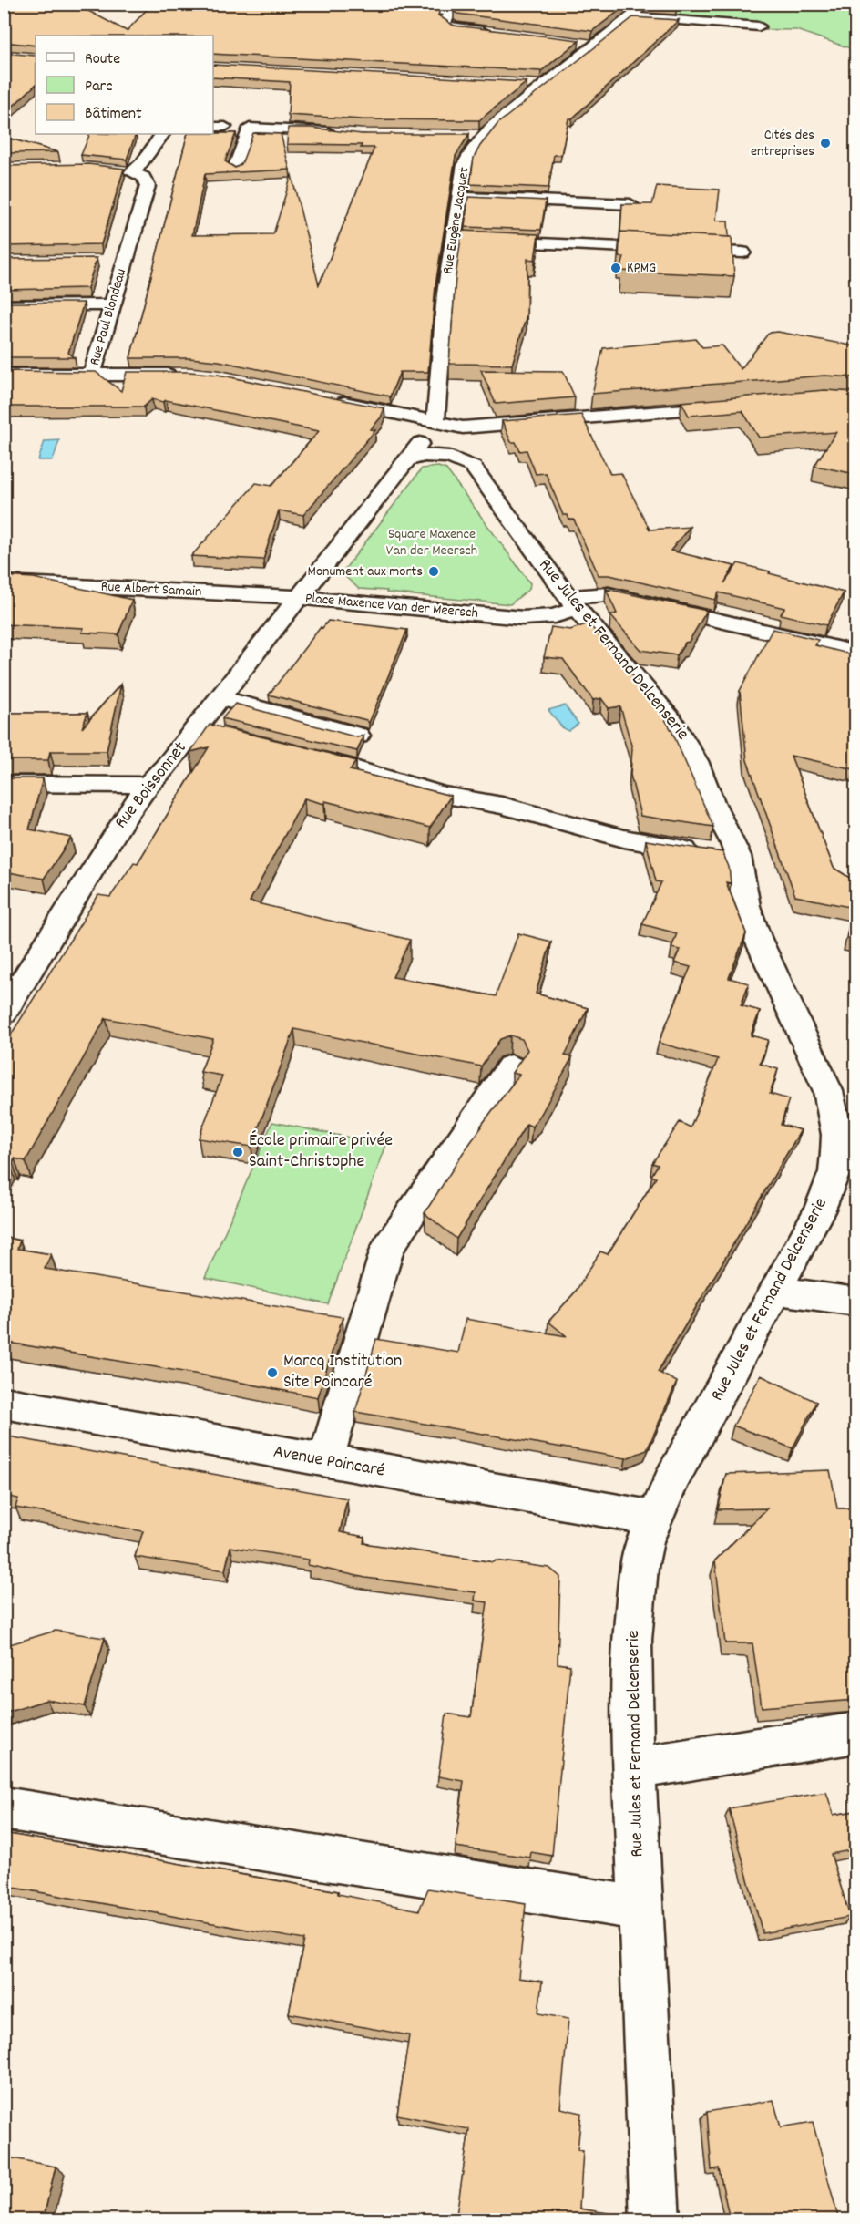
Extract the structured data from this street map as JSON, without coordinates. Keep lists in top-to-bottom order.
{
  "streets": {
    "street": [
      "Rue Eugène Jacquet",
      "Rue Paul Blondeau",
      "Rue Albert Samain",
      "Place Maxence Van der Meersch",
      "Rue Jules et Fernand Delcenserie",
      "Rue Boissonnet",
      "Avenue Poincaré"
    ]
  },
  "crossings": [
    ["Rue Eugène Jacquet", "Place Maxence Van der Meersch"],
    ["Rue Eugène Jacquet", "Rue Jules et Fernand Delcenserie"],
    ["Rue Albert Samain", "Place Maxence Van der Meersch"],
    ["Rue Albert Samain", "Rue Boissonnet"],
    ["Place Maxence Van der Meersch", "Rue Jules et Fernand Delcenserie"],
    ["Place Maxence Van der Meersch", "Rue Boissonnet"],
    ["Rue Jules et Fernand Delcenserie", "Avenue Poincaré"]
  ],
  "parks": ["Square Maxence Van der Meersch"],
  "places": [
    "Cités des entreprises",
    "KPMG",
    "Monument aux morts",
    "École primaire privée Saint-Christophe",
    "Marcq Institution Site Poincaré"
  ],
  "legend": ["Route", "Parc", "Bâtiment"]
}
